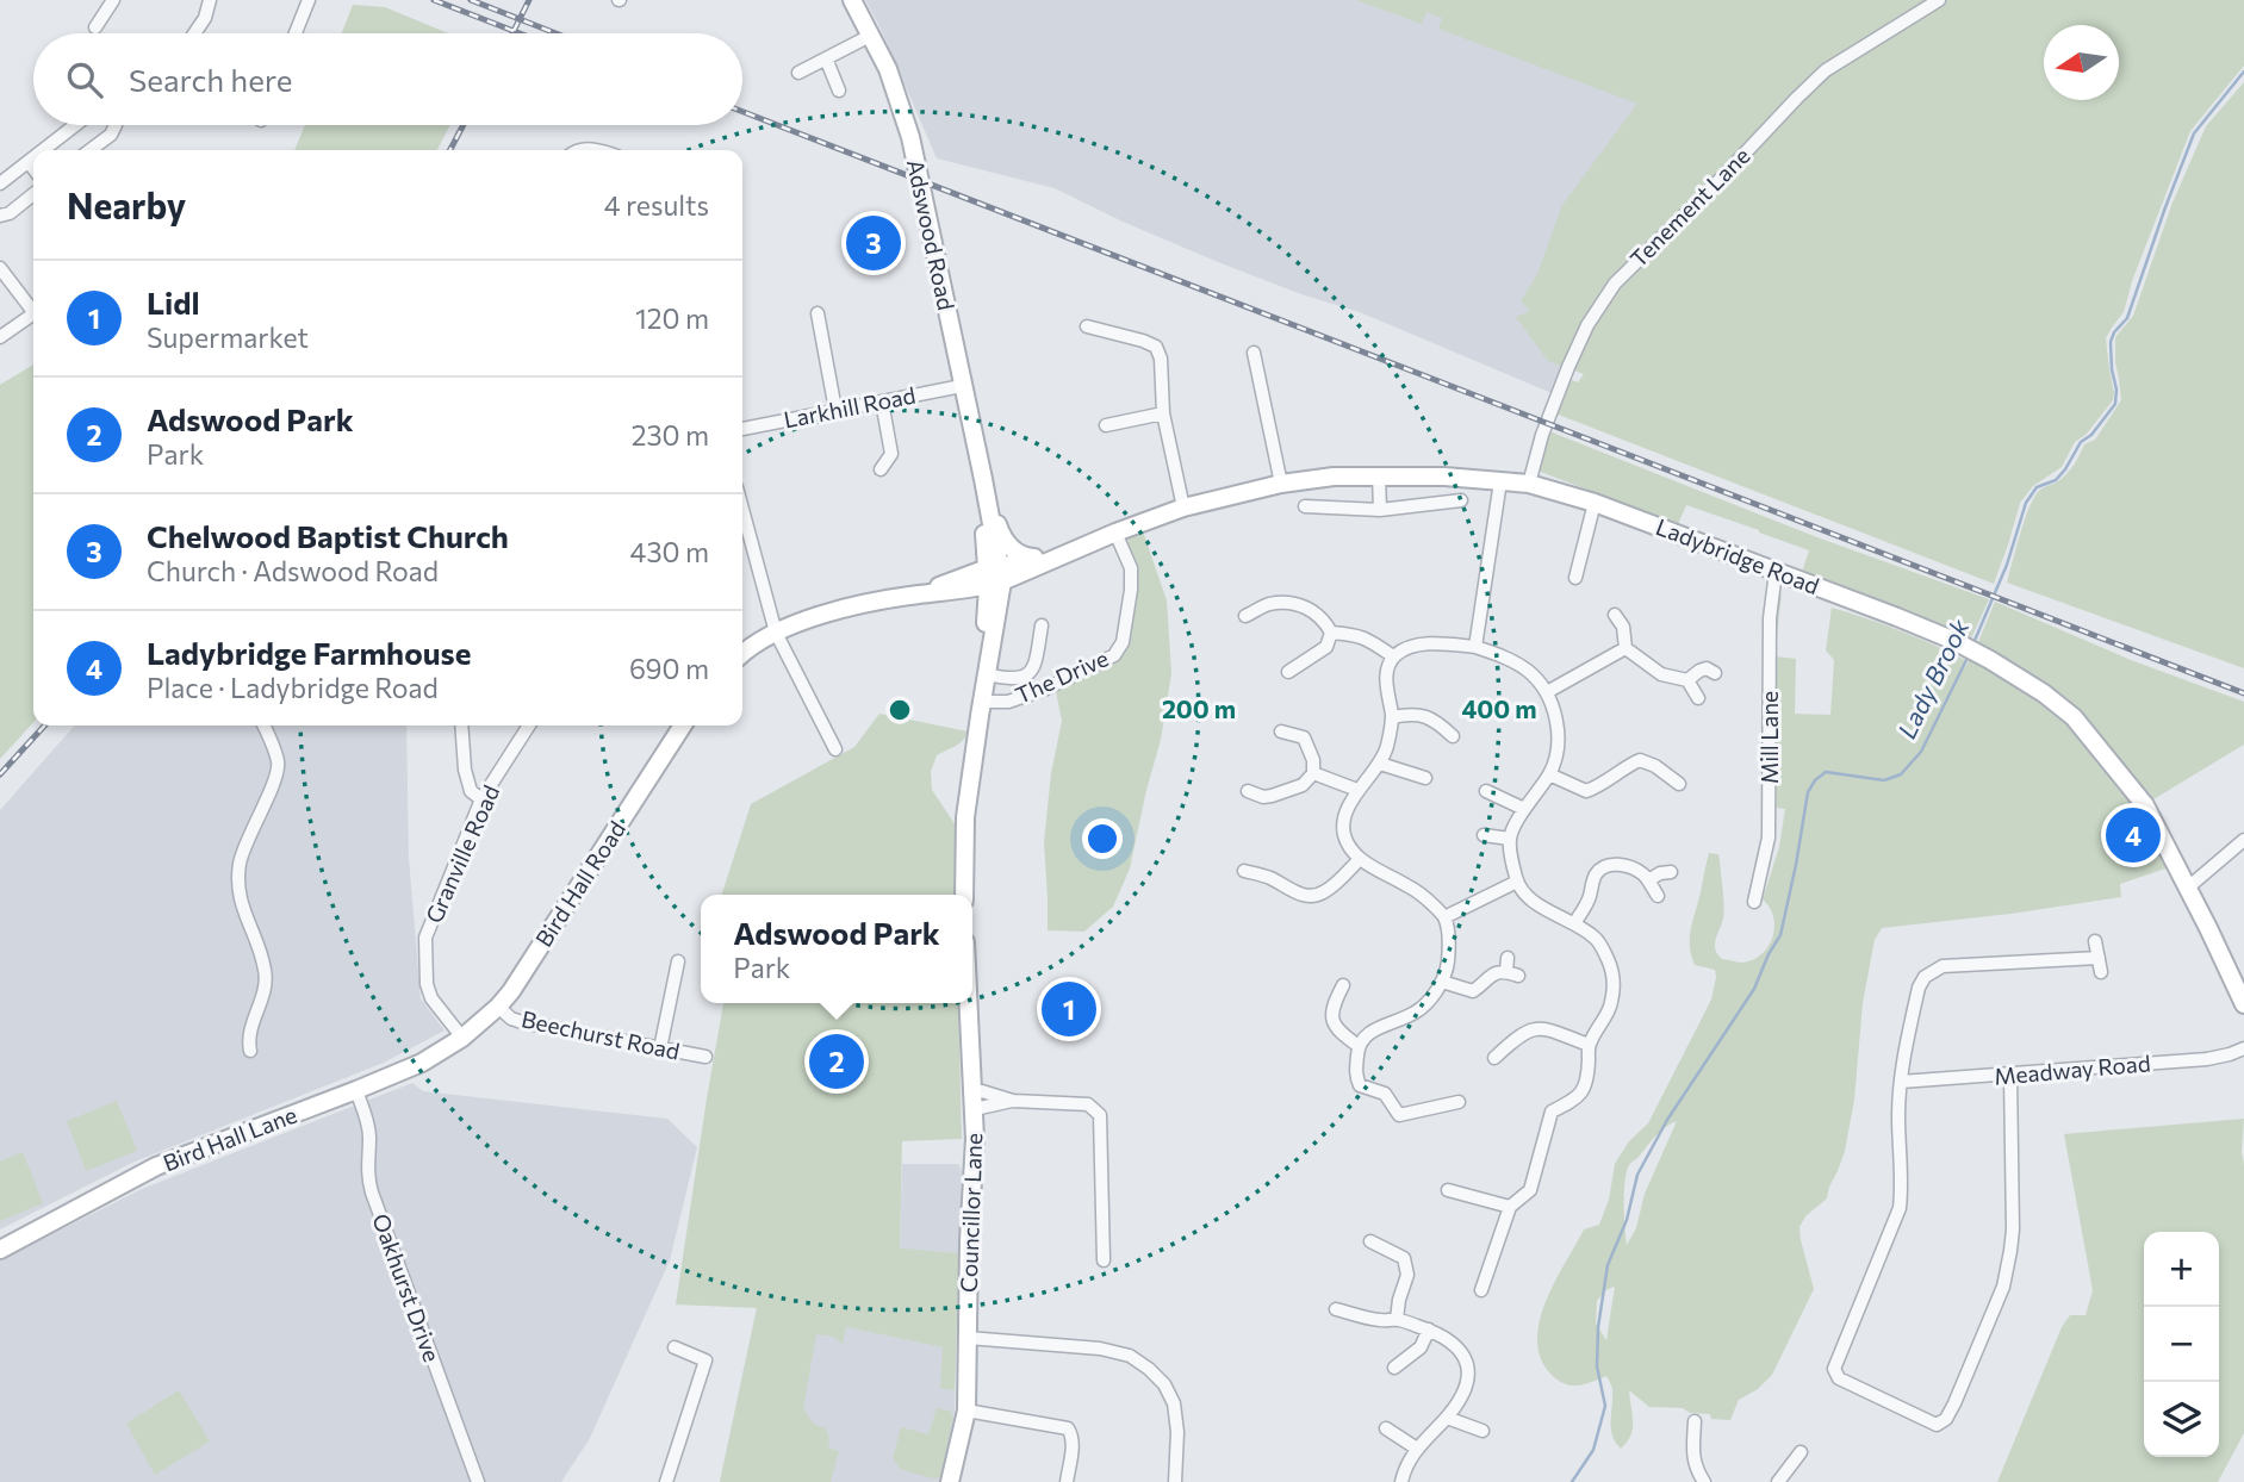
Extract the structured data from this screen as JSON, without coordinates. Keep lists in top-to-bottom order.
{
  "streets": {
    "street": [
      "Tenement Lane",
      "Adswood Road",
      "Larkhill Road",
      "Ladybridge Road",
      "The Drive",
      "Mill Lane",
      "Granville Road",
      "Bird Hall Road",
      "Beechurst Road",
      "Meadway Road",
      "Bird Hall Lane",
      "Councillor Lane",
      "Oakhurst Drive"
    ]
  },
  "crossings": [
    ["Tenement Lane", "Ladybridge Road"],
    ["Adswood Road", "Larkhill Road"],
    ["Adswood Road", "Ladybridge Road"],
    ["Ladybridge Road", "The Drive"],
    ["Ladybridge Road", "Mill Lane"],
    ["Granville Road", "Bird Hall Road"],
    ["Granville Road", "Bird Hall Lane"],
    ["Bird Hall Road", "Beechurst Road"],
    ["Bird Hall Road", "Bird Hall Lane"],
    ["Bird Hall Lane", "Oakhurst Drive"]
  ],
  "water": ["Lady Brook"],
  "north": "left",
  "page": {
    "search": "Search here",
    "heading": ["Nearby", "4 results"],
    "pins": [
      "3",
      "4",
      "1",
      "2"
    ],
    "list": [
      {
        "mark": "1",
        "name": "Lidl",
        "note": "Supermarket",
        "value": "120 m"
      },
      {
        "mark": "2",
        "name": "Adswood Park",
        "note": "Park",
        "value": "230 m"
      },
      {
        "mark": "3",
        "name": "Chelwood Baptist Church",
        "note": "Church · Adswood Road",
        "value": "430 m"
      },
      {
        "mark": "4",
        "name": "Ladybridge Farmhouse",
        "note": "Place · Ladybridge Road",
        "value": "690 m"
      }
    ],
    "popup": ["Adswood Park", "Park"],
    "map_buttons": ["+", "−"]
  },
  "rings": ["200 m", "400 m"]
}
